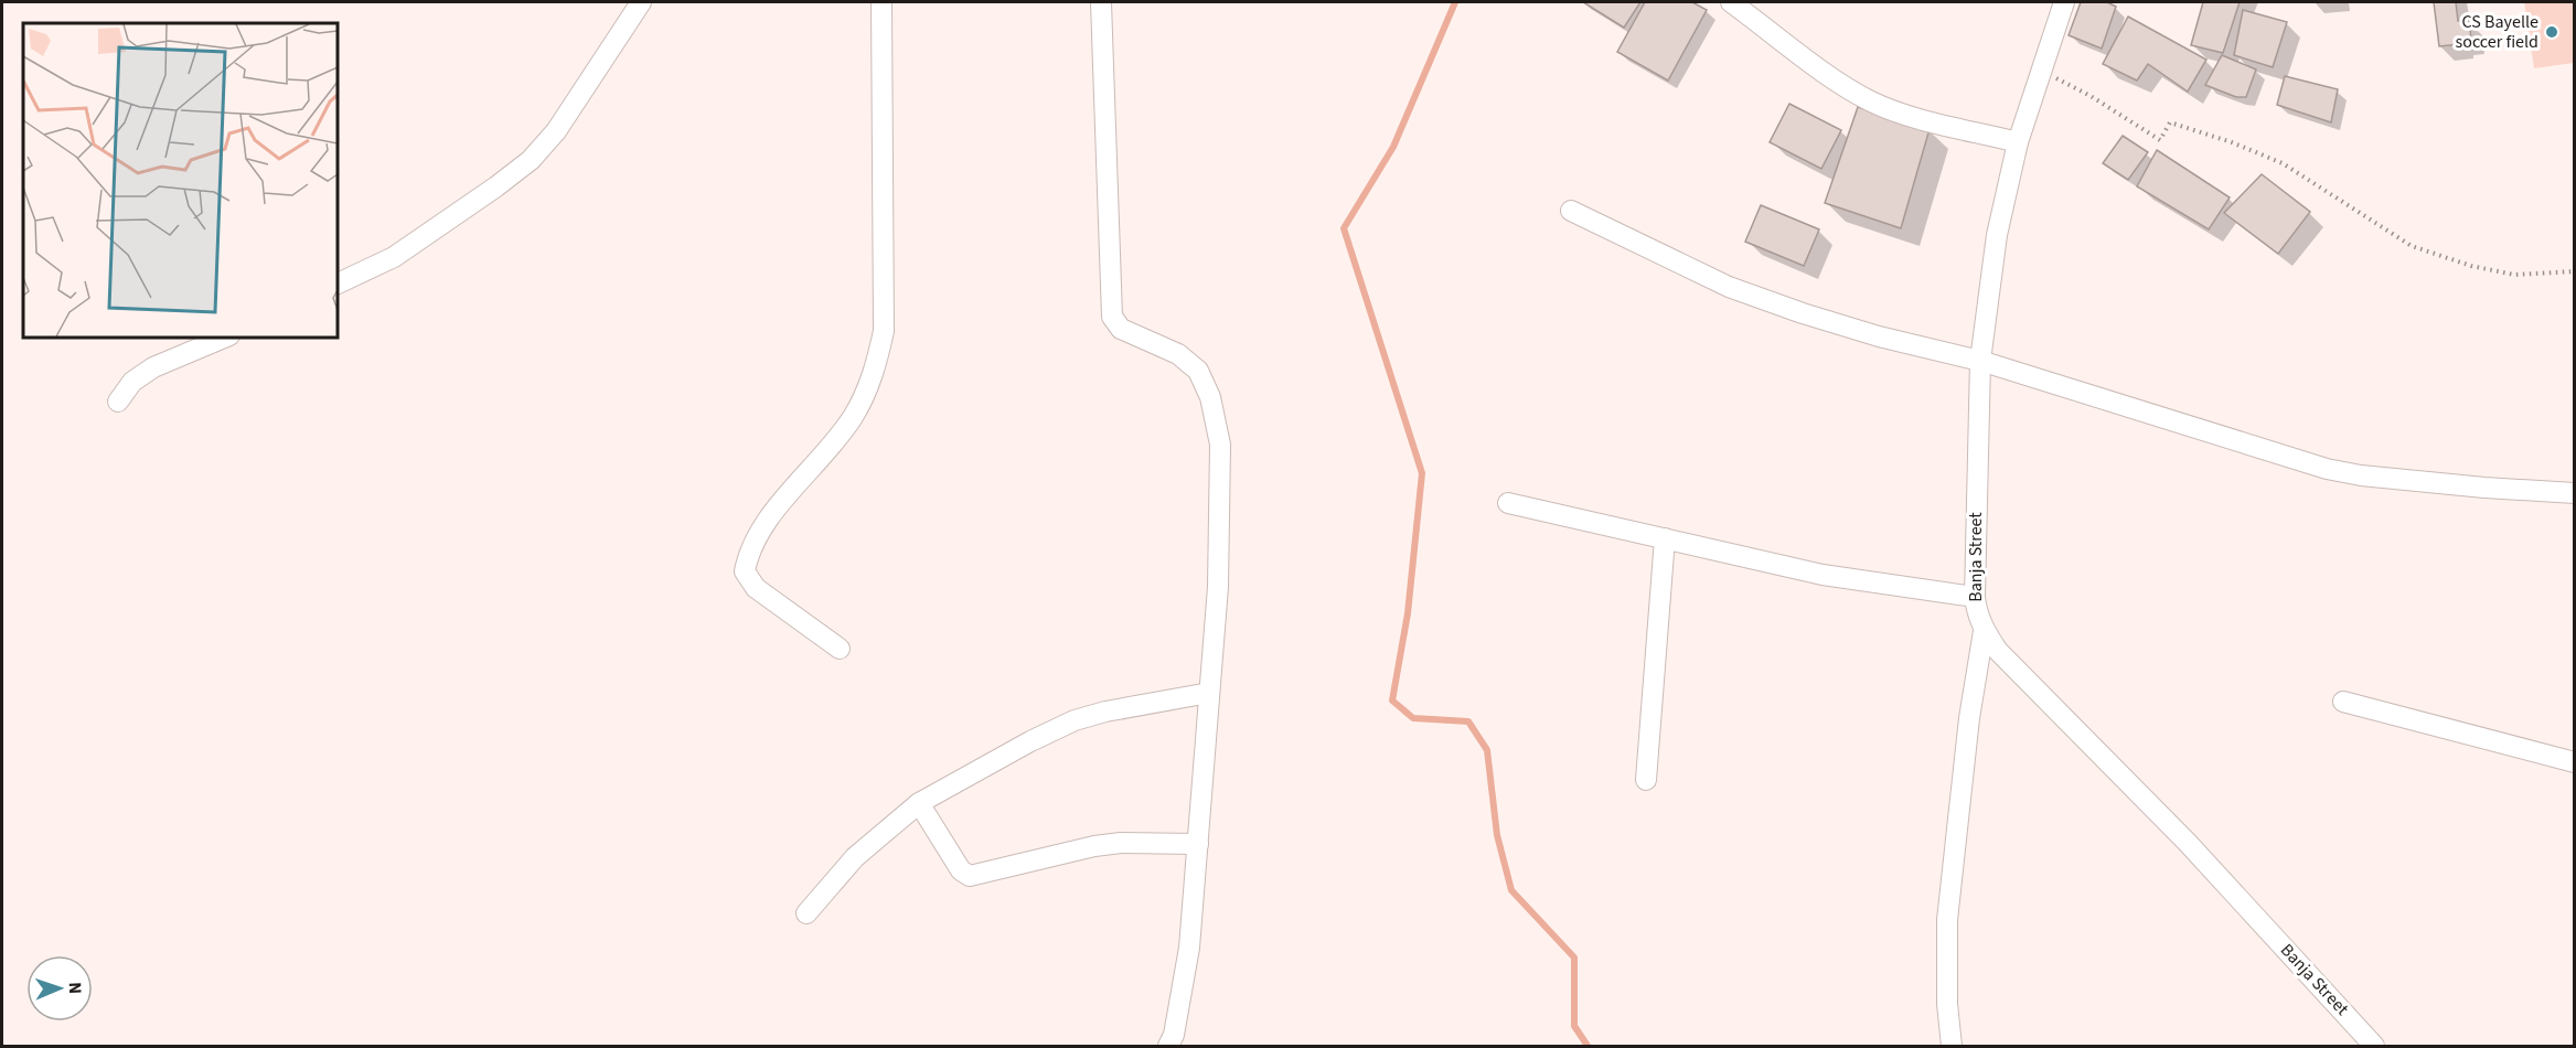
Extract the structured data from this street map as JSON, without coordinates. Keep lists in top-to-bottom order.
{
  "streets": {
    "street": ["Banja Street"]
  },
  "places": ["CS Bayelle soccer field"],
  "north": "right"
}
